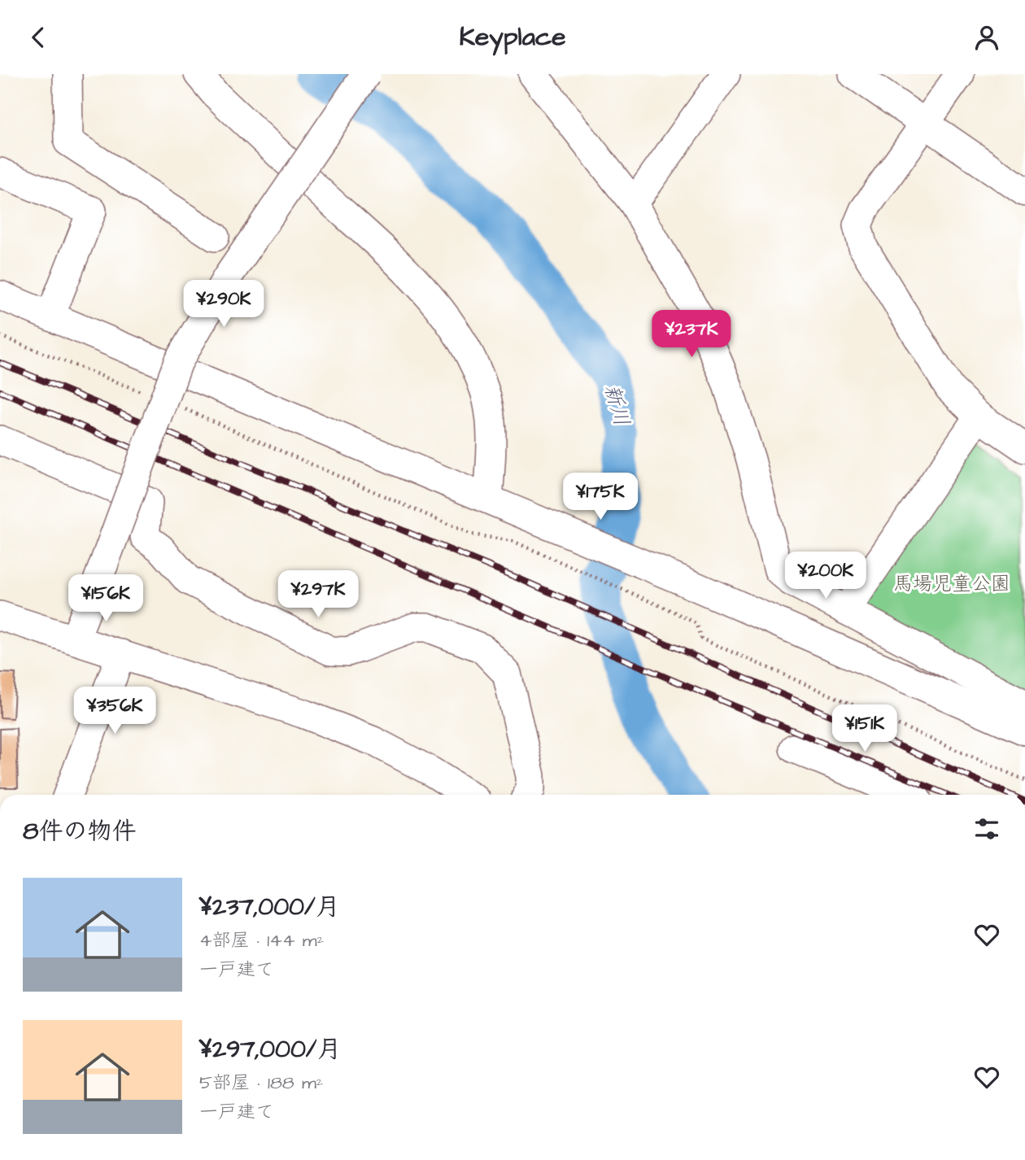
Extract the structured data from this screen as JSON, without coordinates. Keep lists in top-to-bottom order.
{
  "water": ["新川"],
  "parks": ["馬場児童公園"],
  "page": {
    "header": "Keyplace",
    "price": [
      "¥290K",
      "¥237K",
      "¥175K",
      "¥200K",
      "¥297K",
      "¥156K",
      "¥356K",
      "¥151K"
    ],
    "heading": "8件の物件",
    "list": [
      {
        "name": "¥237,000/月",
        "note": "4部屋 · 144 m² · 一戸建て"
      },
      {
        "name": "¥297,000/月",
        "note": "5部屋 · 188 m² · 一戸建て"
      }
    ]
  }
}
